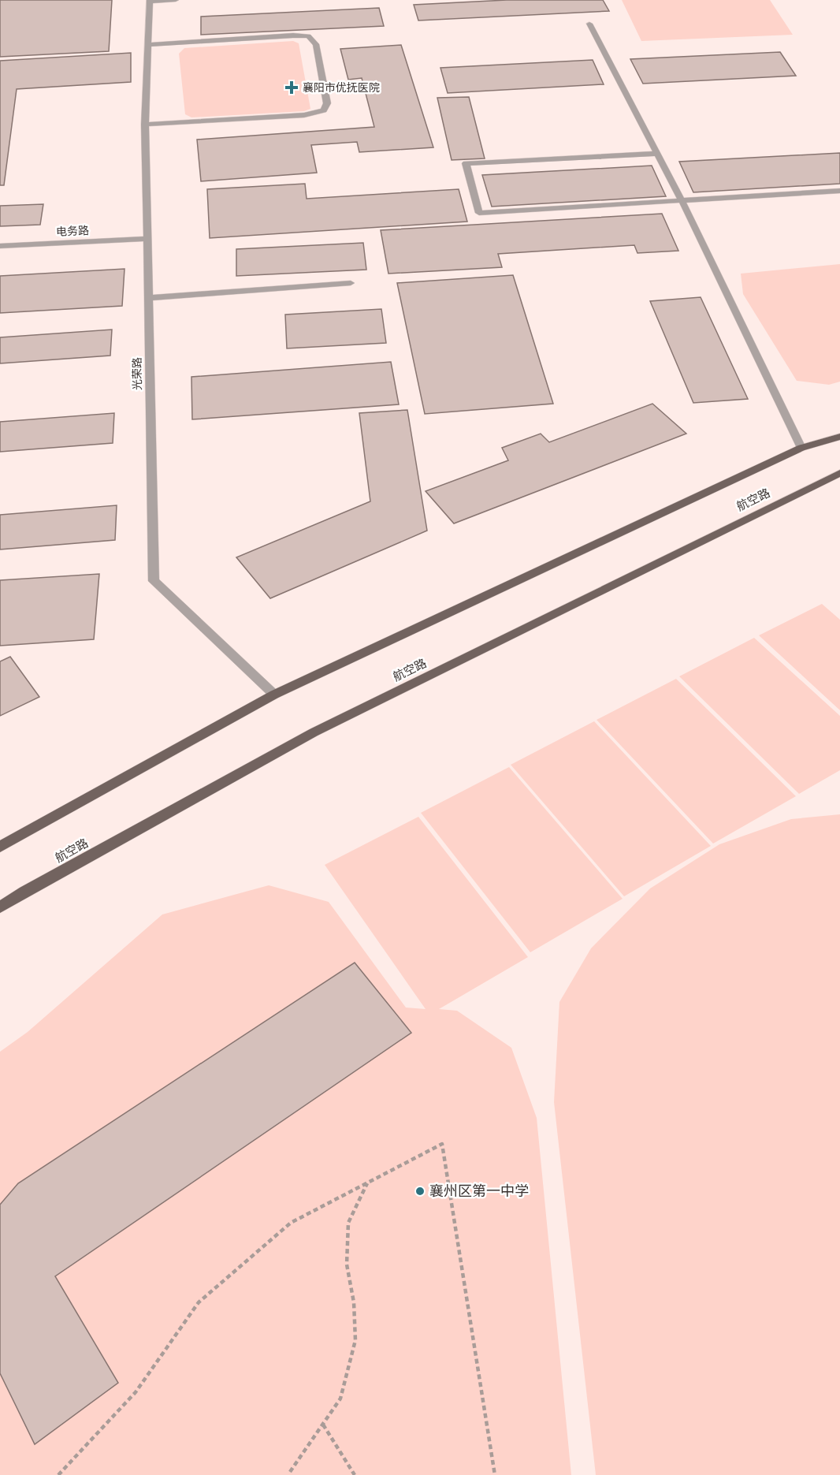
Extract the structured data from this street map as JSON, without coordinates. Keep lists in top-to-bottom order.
{
  "streets": {
    "main road": ["航空路"],
    "street": ["电务路", "光荣路"]
  },
  "crossings": [
    ["电务路", "光荣路"]
  ],
  "places": {
    "health": ["襄阳市优抚医院"],
    "other": ["襄州区第一中学"]
  }
}
